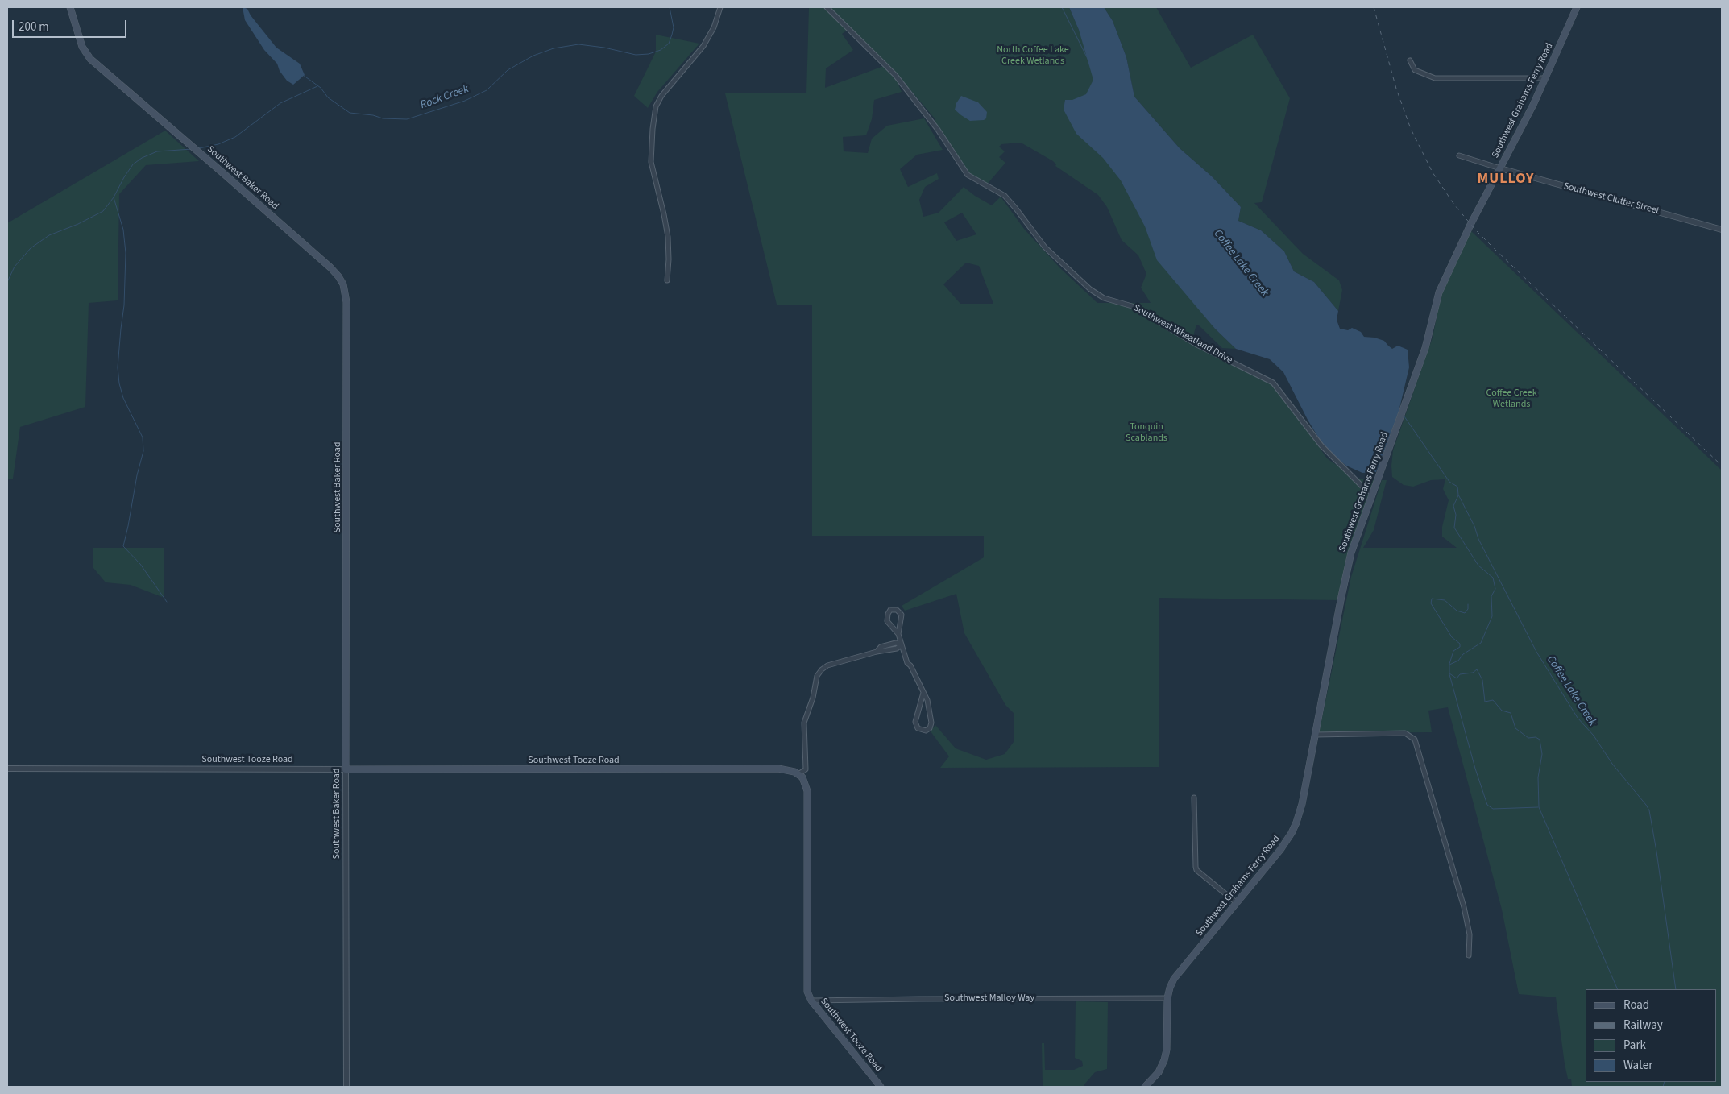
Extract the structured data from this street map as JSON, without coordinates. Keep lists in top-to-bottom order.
{
  "streets": {
    "main road": ["Southwest Grahams Ferry Road", "Southwest Baker Road", "Southwest Tooze Road"],
    "street": ["Southwest Clutter Street", "Southwest Wheatland Drive", "Southwest Malloy Way"]
  },
  "crossings": [
    ["Southwest Grahams Ferry Road", "Southwest Clutter Street"],
    ["Southwest Grahams Ferry Road", "Southwest Wheatland Drive"],
    ["Southwest Grahams Ferry Road", "Southwest Malloy Way"],
    ["Southwest Baker Road", "Southwest Tooze Road"],
    ["Southwest Tooze Road", "Southwest Malloy Way"]
  ],
  "districts": ["MULLOY"],
  "water": ["Rock Creek", "Coffee Lake Creek"],
  "parks": ["North Coffee Lake Creek Wetlands", "Coffee Creek Wetlands", "Tonquin Scablands"],
  "legend": [
    "Road",
    "Railway",
    "Park",
    "Water"
  ],
  "scale_bar": "200 m"
}
